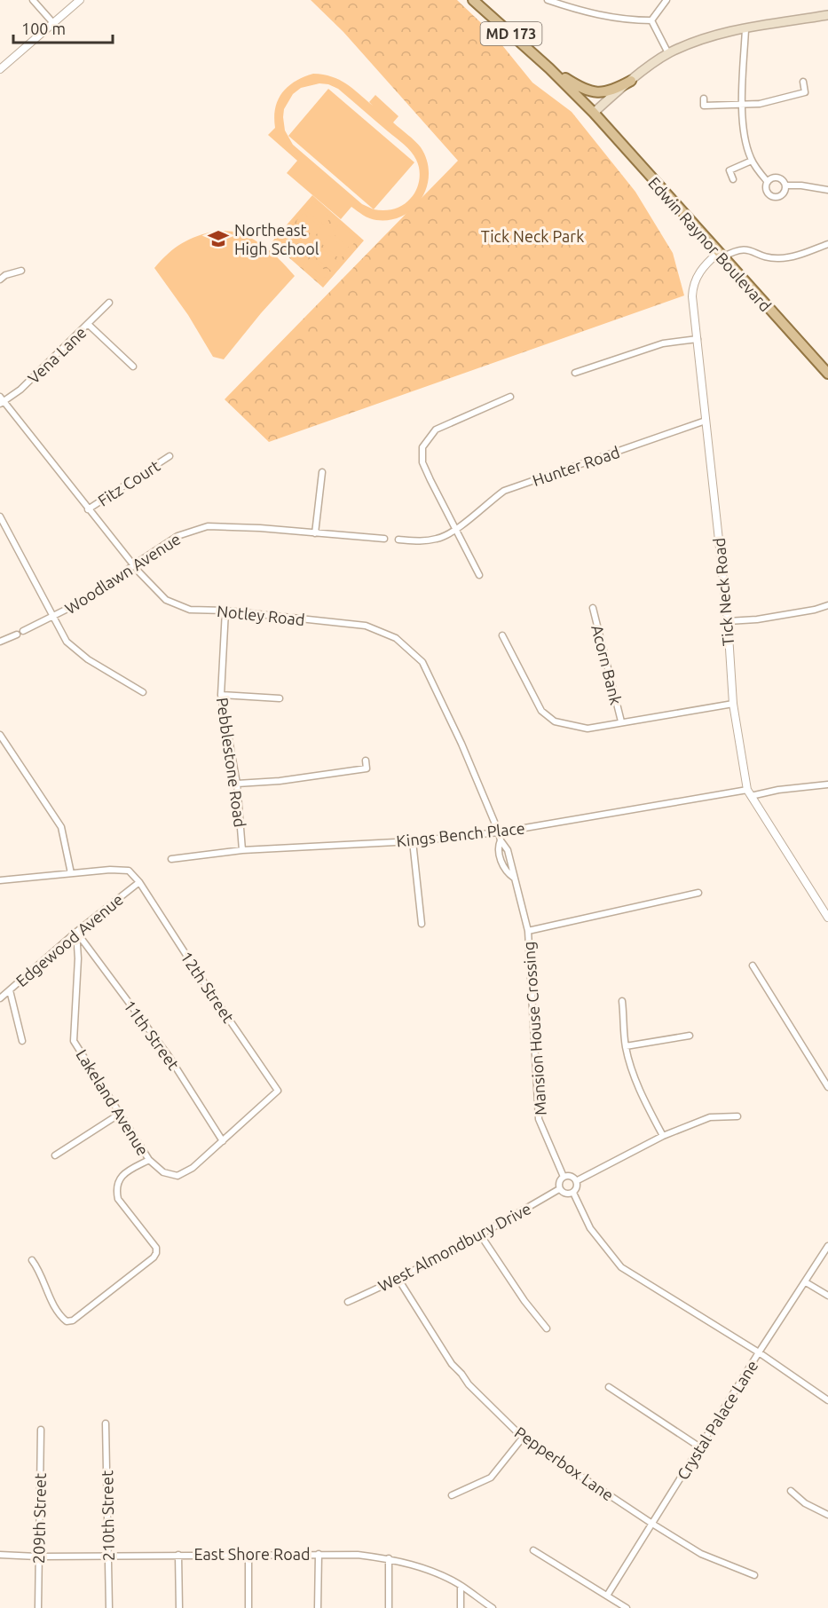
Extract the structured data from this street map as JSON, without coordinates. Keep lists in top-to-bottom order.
{
  "streets": {
    "main road": ["MD 173", "Edwin Raynor Boulevard"],
    "street": [
      "Vena Lane",
      "Hunter Road",
      "Fitz Court",
      "Woodlawn Avenue",
      "Tick Neck Road",
      "Notley Road",
      "Acorn Bank",
      "Pebblestone Road",
      "Kings Bench Place",
      "Edgewood Avenue",
      "12th Street",
      "Mansion House Crossing",
      "11th Street",
      "Lakeland Avenue",
      "West Almondbury Drive",
      "Crystal Palace Lane",
      "Pepperbox Lane",
      "210th Street",
      "209th Street",
      "East Shore Road"
    ]
  },
  "crossings": [
    ["MD 173", "Edwin Raynor Boulevard"],
    ["Edwin Raynor Boulevard", "Tick Neck Road"],
    ["Vena Lane", "Notley Road"],
    ["Hunter Road", "Tick Neck Road"],
    ["Fitz Court", "Notley Road"],
    ["Woodlawn Avenue", "Notley Road"],
    ["Tick Neck Road", "Kings Bench Place"],
    ["Notley Road", "Pebblestone Road"],
    ["Notley Road", "Kings Bench Place"],
    ["Notley Road", "Mansion House Crossing"],
    ["Pebblestone Road", "Kings Bench Place"],
    ["Kings Bench Place", "Mansion House Crossing"],
    ["Edgewood Avenue", "12th Street"],
    ["Edgewood Avenue", "11th Street"],
    ["Edgewood Avenue", "Lakeland Avenue"],
    ["12th Street", "11th Street"],
    ["12th Street", "Lakeland Avenue"],
    ["Mansion House Crossing", "West Almondbury Drive"],
    ["11th Street", "Lakeland Avenue"],
    ["West Almondbury Drive", "Pepperbox Lane"],
    ["Crystal Palace Lane", "Pepperbox Lane"],
    ["210th Street", "East Shore Road"],
    ["209th Street", "East Shore Road"]
  ],
  "parks": ["Tick Neck Park"],
  "places": {
    "school or university": ["Northeast High School"]
  },
  "scale_bar": "100 m"
}
